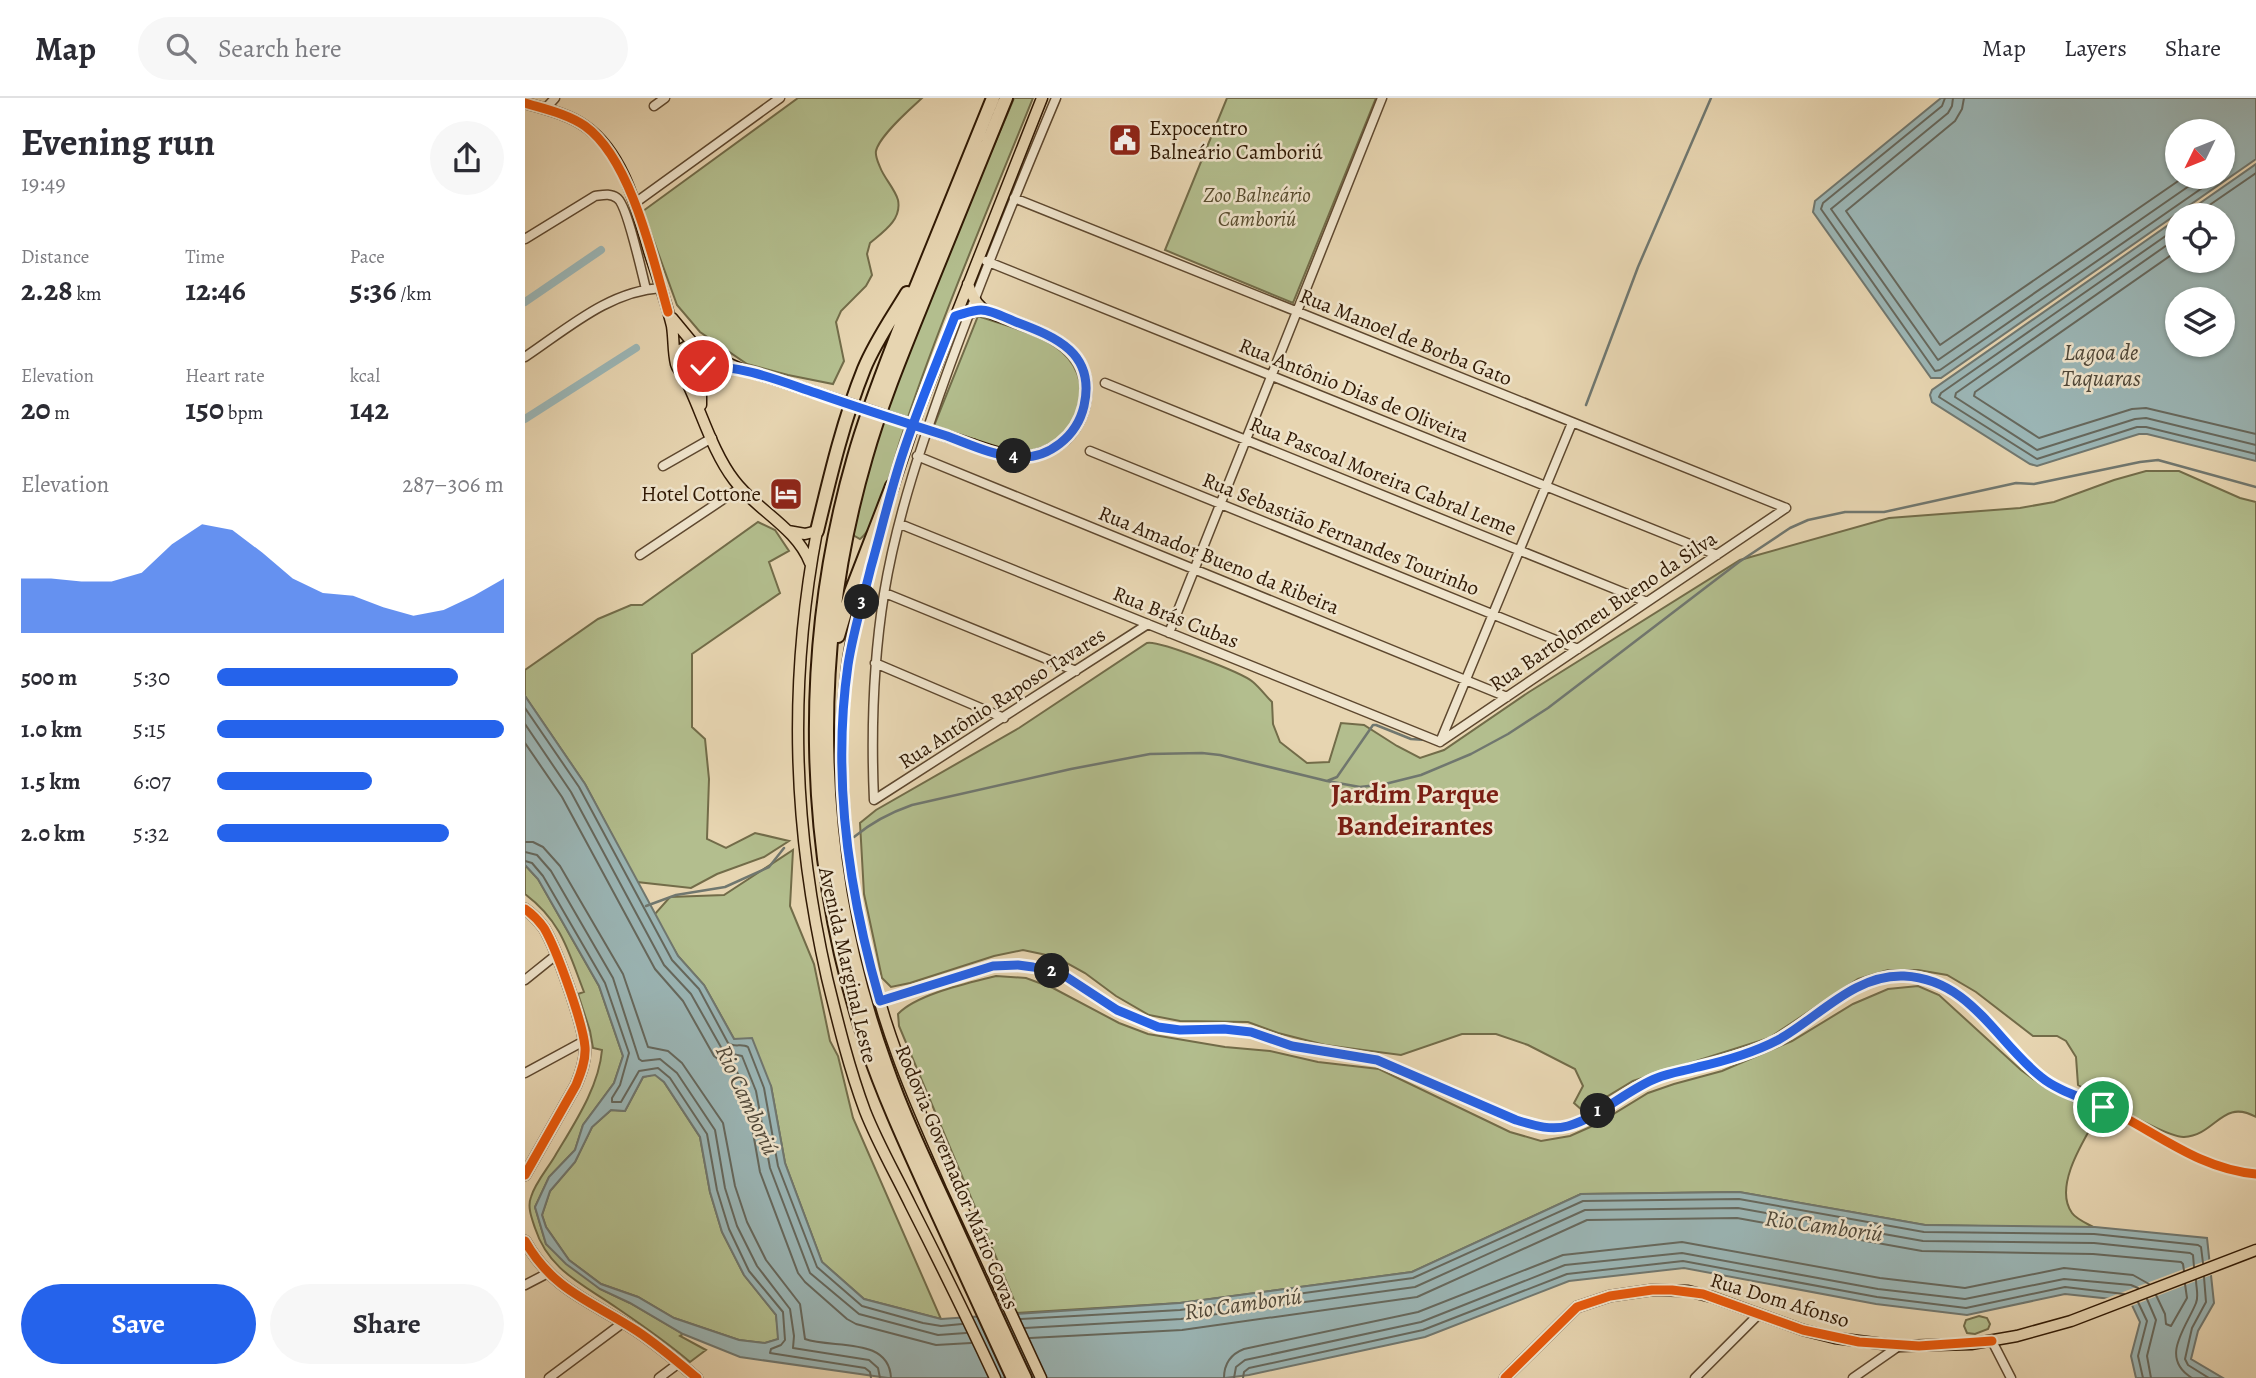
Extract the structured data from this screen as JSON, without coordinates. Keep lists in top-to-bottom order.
{
  "streets": {
    "highway": ["Rodovia Governador Mário Covas"],
    "main road": ["Avenida Marginal Leste", "Rua Dom Afonso"],
    "street": [
      "Rua Manoel de Borba Gato",
      "Rua Antônio Dias de Oliveira",
      "Rua Pascoal Moreira Cabral Leme",
      "Rua Sebastião Fernandes Tourinho",
      "Rua Amador Bueno da Ribeira",
      "Rua Bartolomeu Bueno da Silva",
      "Rua Brás Cubas",
      "Rua Antônio Raposo Tavares"
    ]
  },
  "crossings": [
    ["Rua Manoel de Borba Gato", "Rua Bartolomeu Bueno da Silva"],
    ["Rua Antônio Dias de Oliveira", "Rua Bartolomeu Bueno da Silva"],
    ["Rua Pascoal Moreira Cabral Leme", "Rua Bartolomeu Bueno da Silva"],
    ["Rua Sebastião Fernandes Tourinho", "Rua Bartolomeu Bueno da Silva"],
    ["Rua Amador Bueno da Ribeira", "Rua Bartolomeu Bueno da Silva"],
    ["Rua Bartolomeu Bueno da Silva", "Rua Brás Cubas"],
    ["Rua Brás Cubas", "Rua Antônio Raposo Tavares"]
  ],
  "districts": ["Jardim Parque Bandeirantes"],
  "water": ["Lagoa de Taquaras", "Rio Camboriú"],
  "parks": ["Zoo Balneário Camboriú"],
  "places": {
    "public building": ["Expocentro Balneário Camboriú"],
    "hotel": ["Hotel Cottone"]
  },
  "north": "bottom left",
  "page": {
    "header": "Map",
    "search": "Search here",
    "nav": ["Map", "Layers", "Share"],
    "heading": ["Evening run", "19:49"],
    "stats": [
      ["Distance", "2.28 km"],
      ["Time", "12:46"],
      ["Pace", "5:36 /km"],
      ["Elevation", "20 m"],
      ["Heart rate", "150 bpm"],
      ["kcal", "142"]
    ],
    "pins": [
      "4",
      "3",
      "2",
      "1"
    ],
    "chart": ["Elevation", "287–306 m"],
    "list": [
      {
        "name": "500 m",
        "note": "5:30"
      },
      {
        "name": "1.0 km",
        "note": "5:15"
      },
      {
        "name": "1.5 km",
        "note": "6:07"
      },
      {
        "name": "2.0 km",
        "note": "5:32"
      }
    ],
    "buttons": ["Save", "Share"]
  }
}
